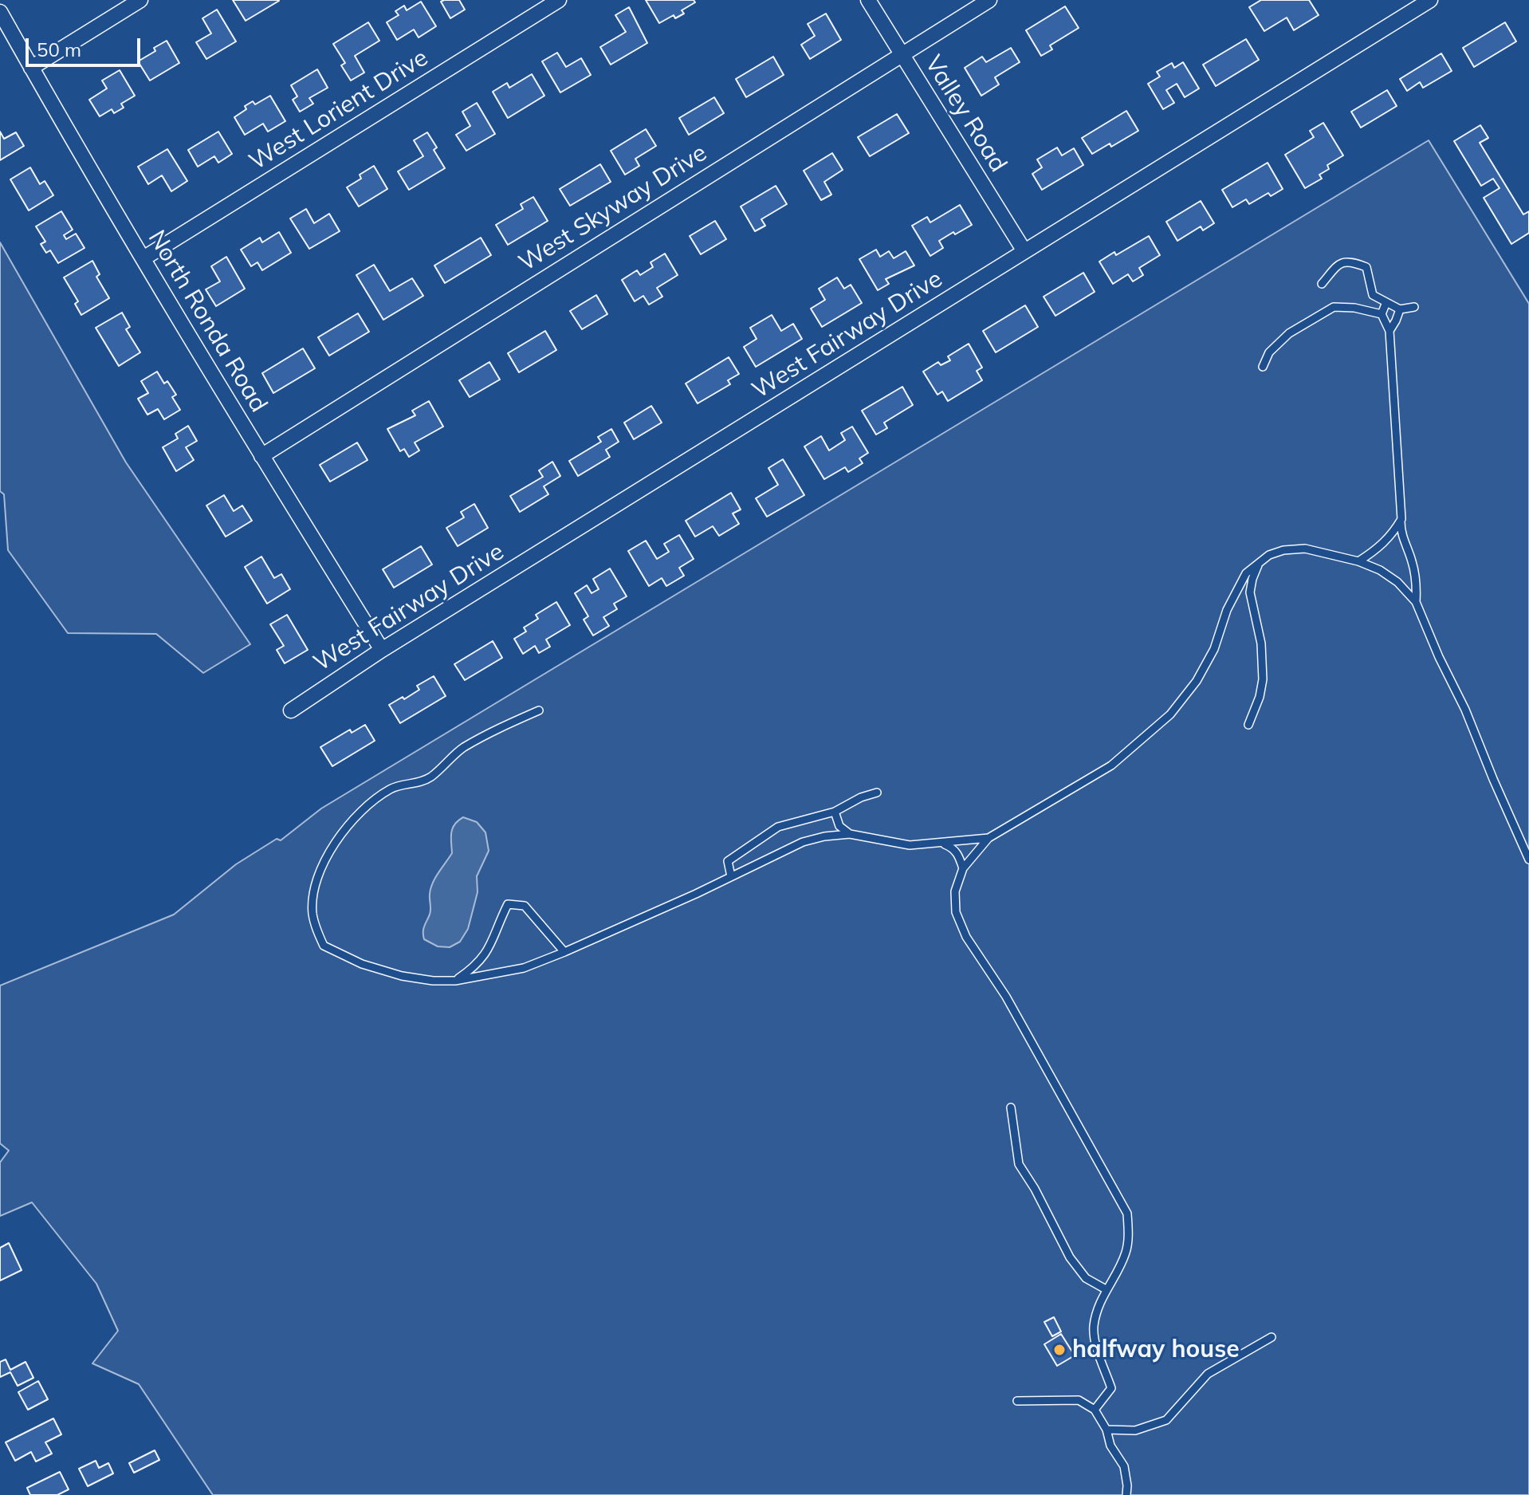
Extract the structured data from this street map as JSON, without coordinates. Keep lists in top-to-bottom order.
{
  "streets": {
    "street": [
      "West Lorient Drive",
      "Valley Road",
      "West Skyway Drive",
      "North Ronda Road",
      "West Fairway Drive"
    ]
  },
  "crossings": [
    ["West Lorient Drive", "North Ronda Road"],
    ["Valley Road", "West Skyway Drive"],
    ["Valley Road", "West Fairway Drive"],
    ["West Skyway Drive", "North Ronda Road"],
    ["North Ronda Road", "West Fairway Drive"]
  ],
  "places": ["halfway house"],
  "scale_bar": "50 m"
}
